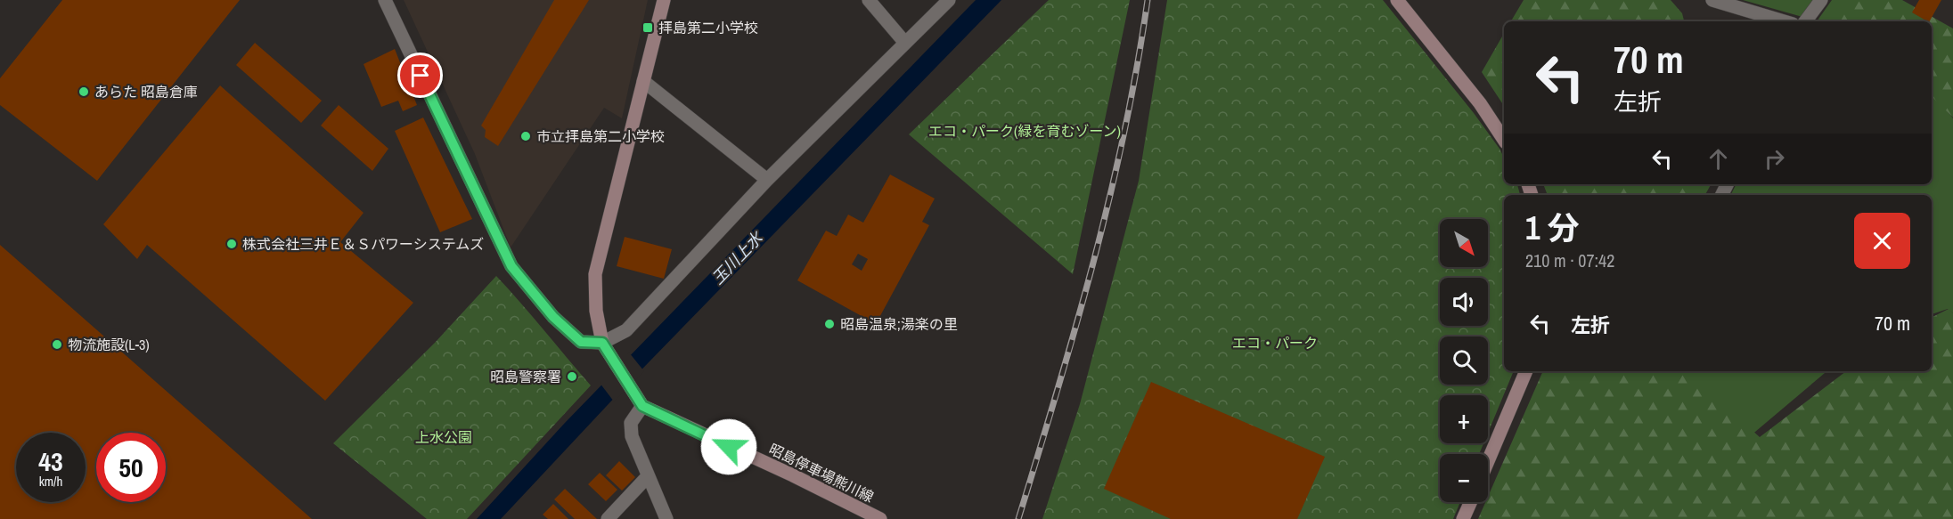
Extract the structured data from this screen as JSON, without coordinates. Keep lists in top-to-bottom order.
{
  "streets": {
    "main road": ["昭島停車場熊川線"]
  },
  "water": ["玉川上水"],
  "parks": ["エコ・パーク(緑を育むゾーン)", "エコ・パーク", "上水公園"],
  "places": {
    "transit": ["拝島第二小学校"],
    "other": [
      "あらた 昭島倉庫",
      "市立拝島第二小学校",
      "株式会社三井Ｅ＆Ｓパワーシステムズ",
      "昭島温泉;湯楽の里",
      "物流施設(L-3)",
      "昭島警察署"
    ]
  },
  "north": "bottom right",
  "page": {
    "turn": ["70 m", "左折"],
    "heading": ["1 分", "210 m · 07:42"],
    "map_buttons": ["+", "−"],
    "list": [
      {
        "name": "左折",
        "value": "70 m"
      }
    ],
    "speed": "43 km/h",
    "limit": "50"
  }
}
